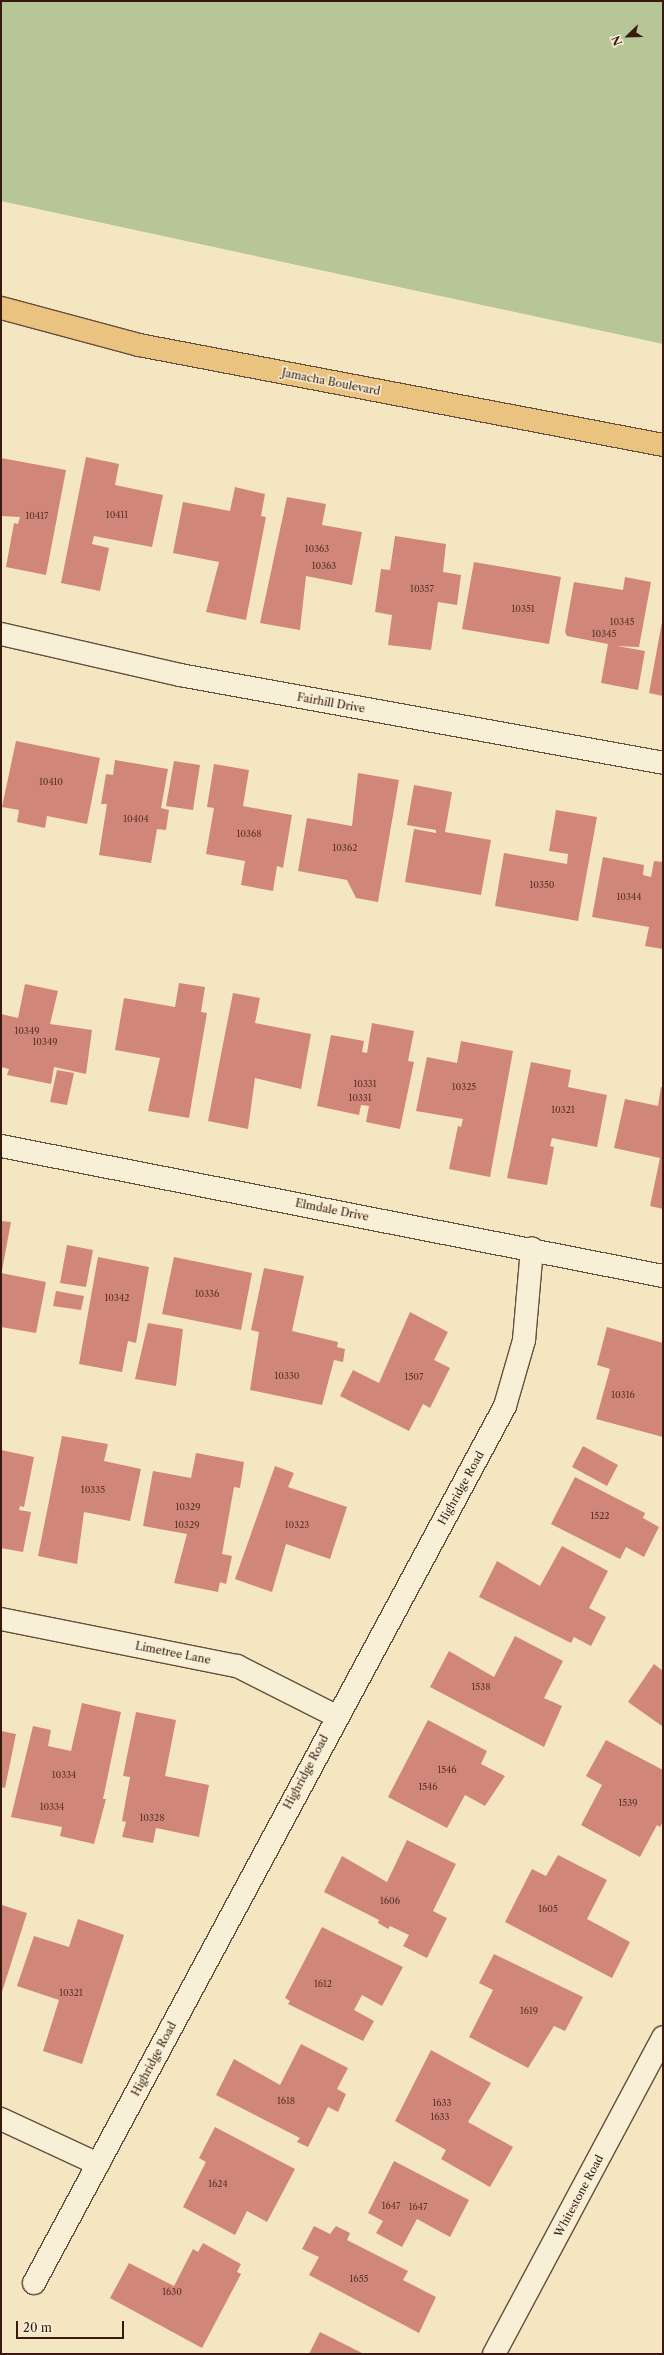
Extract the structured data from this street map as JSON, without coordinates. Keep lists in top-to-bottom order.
{
  "streets": {
    "main road": ["Jamacha Boulevard"],
    "street": [
      "Fairhill Drive",
      "Elmdale Drive",
      "Highridge Road",
      "Limetree Lane",
      "Whitestone Road"
    ]
  },
  "crossings": [
    ["Elmdale Drive", "Highridge Road"],
    ["Highridge Road", "Limetree Lane"]
  ],
  "house_numbers": [
    "10411",
    "10417",
    "10363",
    "10363",
    "10357",
    "10351",
    "10345",
    "10345",
    "10410",
    "10404",
    "10368",
    "10362",
    "10350",
    "10344",
    "10349",
    "10349",
    "10331",
    "10325",
    "10331",
    "10321",
    "10336",
    "10342",
    "10330",
    "1507",
    "10316",
    "10335",
    "10329",
    "1522",
    "10329",
    "10323",
    "1538",
    "1546",
    "10334",
    "1546",
    "1539",
    "10334",
    "10328",
    "1606",
    "1605",
    "1612",
    "10321",
    "1619",
    "1618",
    "1633",
    "1633",
    "1624",
    "1647",
    "1647",
    "1655",
    "1630"
  ],
  "scale_bar": "20 m",
  "north": "bottom left"
}
